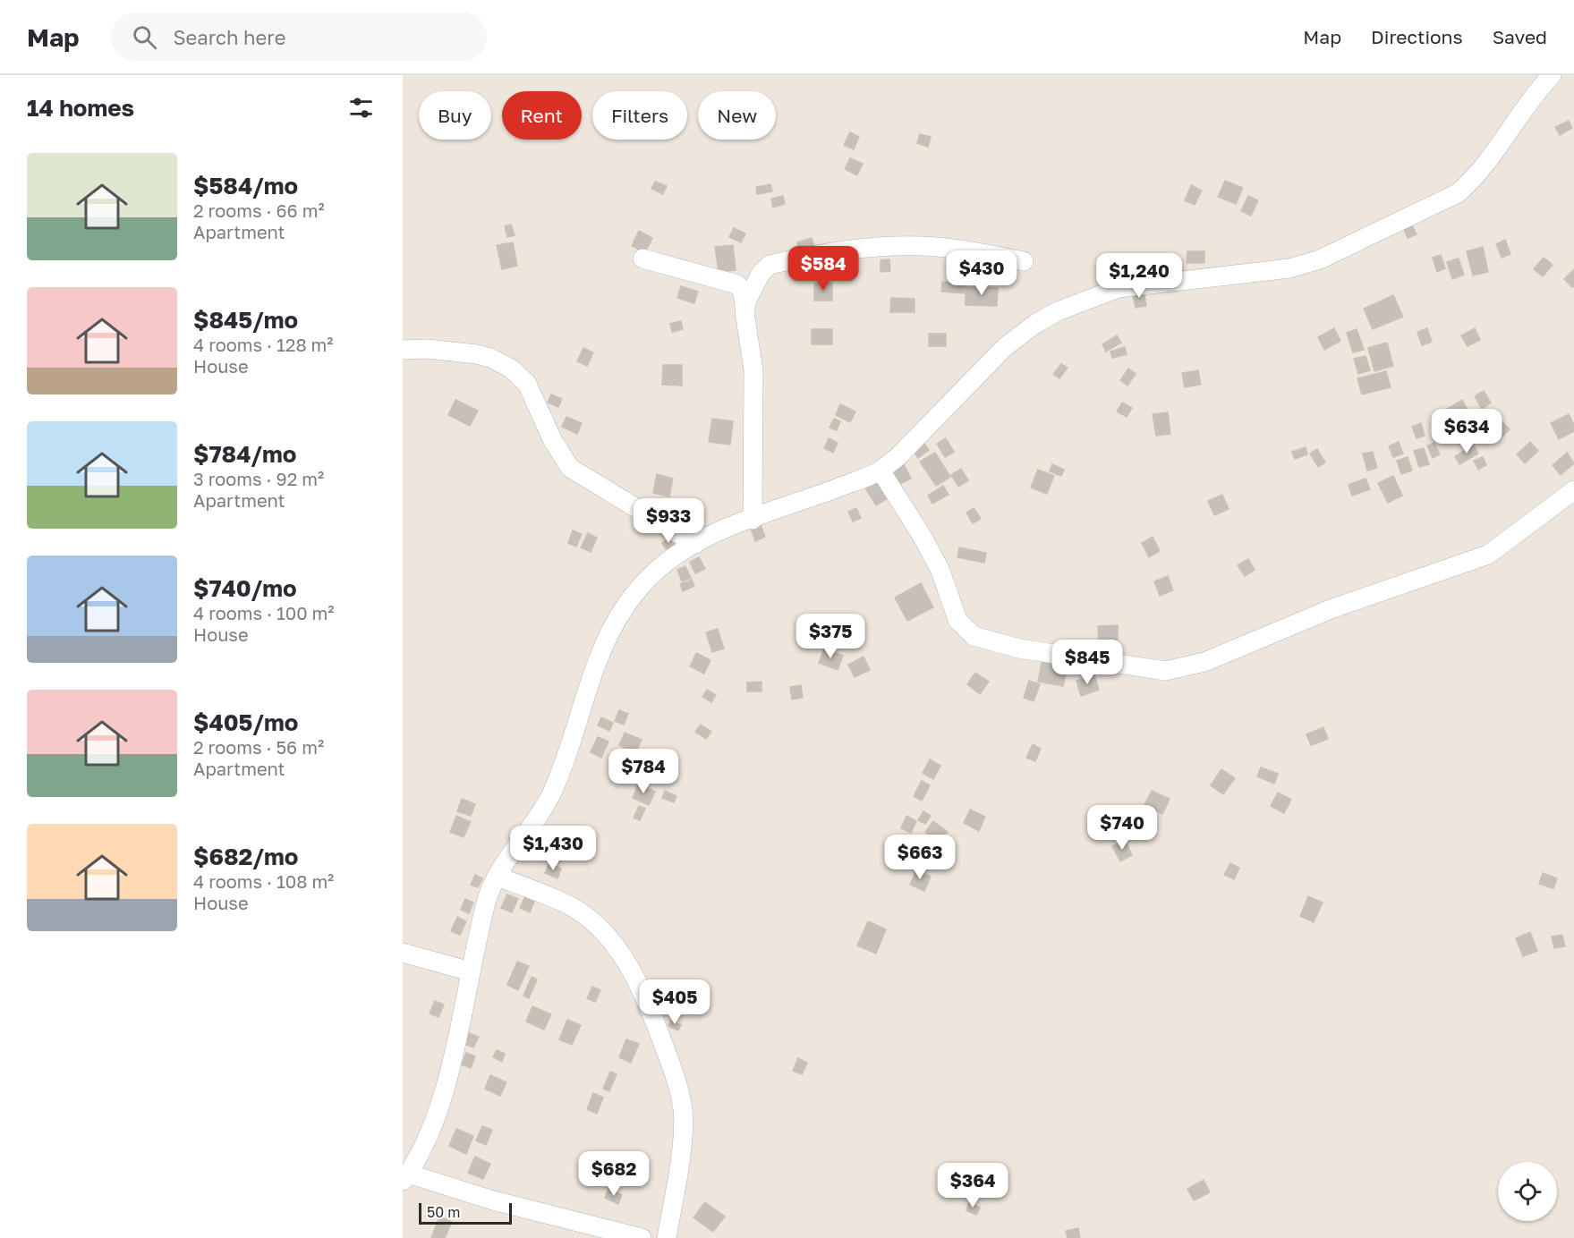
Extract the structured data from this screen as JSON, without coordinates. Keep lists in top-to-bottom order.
{
  "scale_bar": "50 m",
  "page": {
    "header": "Map",
    "search": "Search here",
    "nav": ["Map", "Directions", "Saved"],
    "heading": "14 homes",
    "chip": [
      "Buy",
      "Rent",
      "Filters",
      "New"
    ],
    "list": [
      {
        "name": "$584/mo",
        "note": "2 rooms · 66 m² · Apartment"
      },
      {
        "name": "$845/mo",
        "note": "4 rooms · 128 m² · House"
      },
      {
        "name": "$784/mo",
        "note": "3 rooms · 92 m² · Apartment"
      },
      {
        "name": "$740/mo",
        "note": "4 rooms · 100 m² · House"
      },
      {
        "name": "$405/mo",
        "note": "2 rooms · 56 m² · Apartment"
      },
      {
        "name": "$682/mo",
        "note": "4 rooms · 108 m² · House"
      }
    ],
    "price": [
      "$584",
      "$430",
      "$1,240",
      "$634",
      "$933",
      "$375",
      "$845",
      "$784",
      "$740",
      "$1,430",
      "$663",
      "$405",
      "$682",
      "$364"
    ],
    "scale": "50 m"
  }
}
